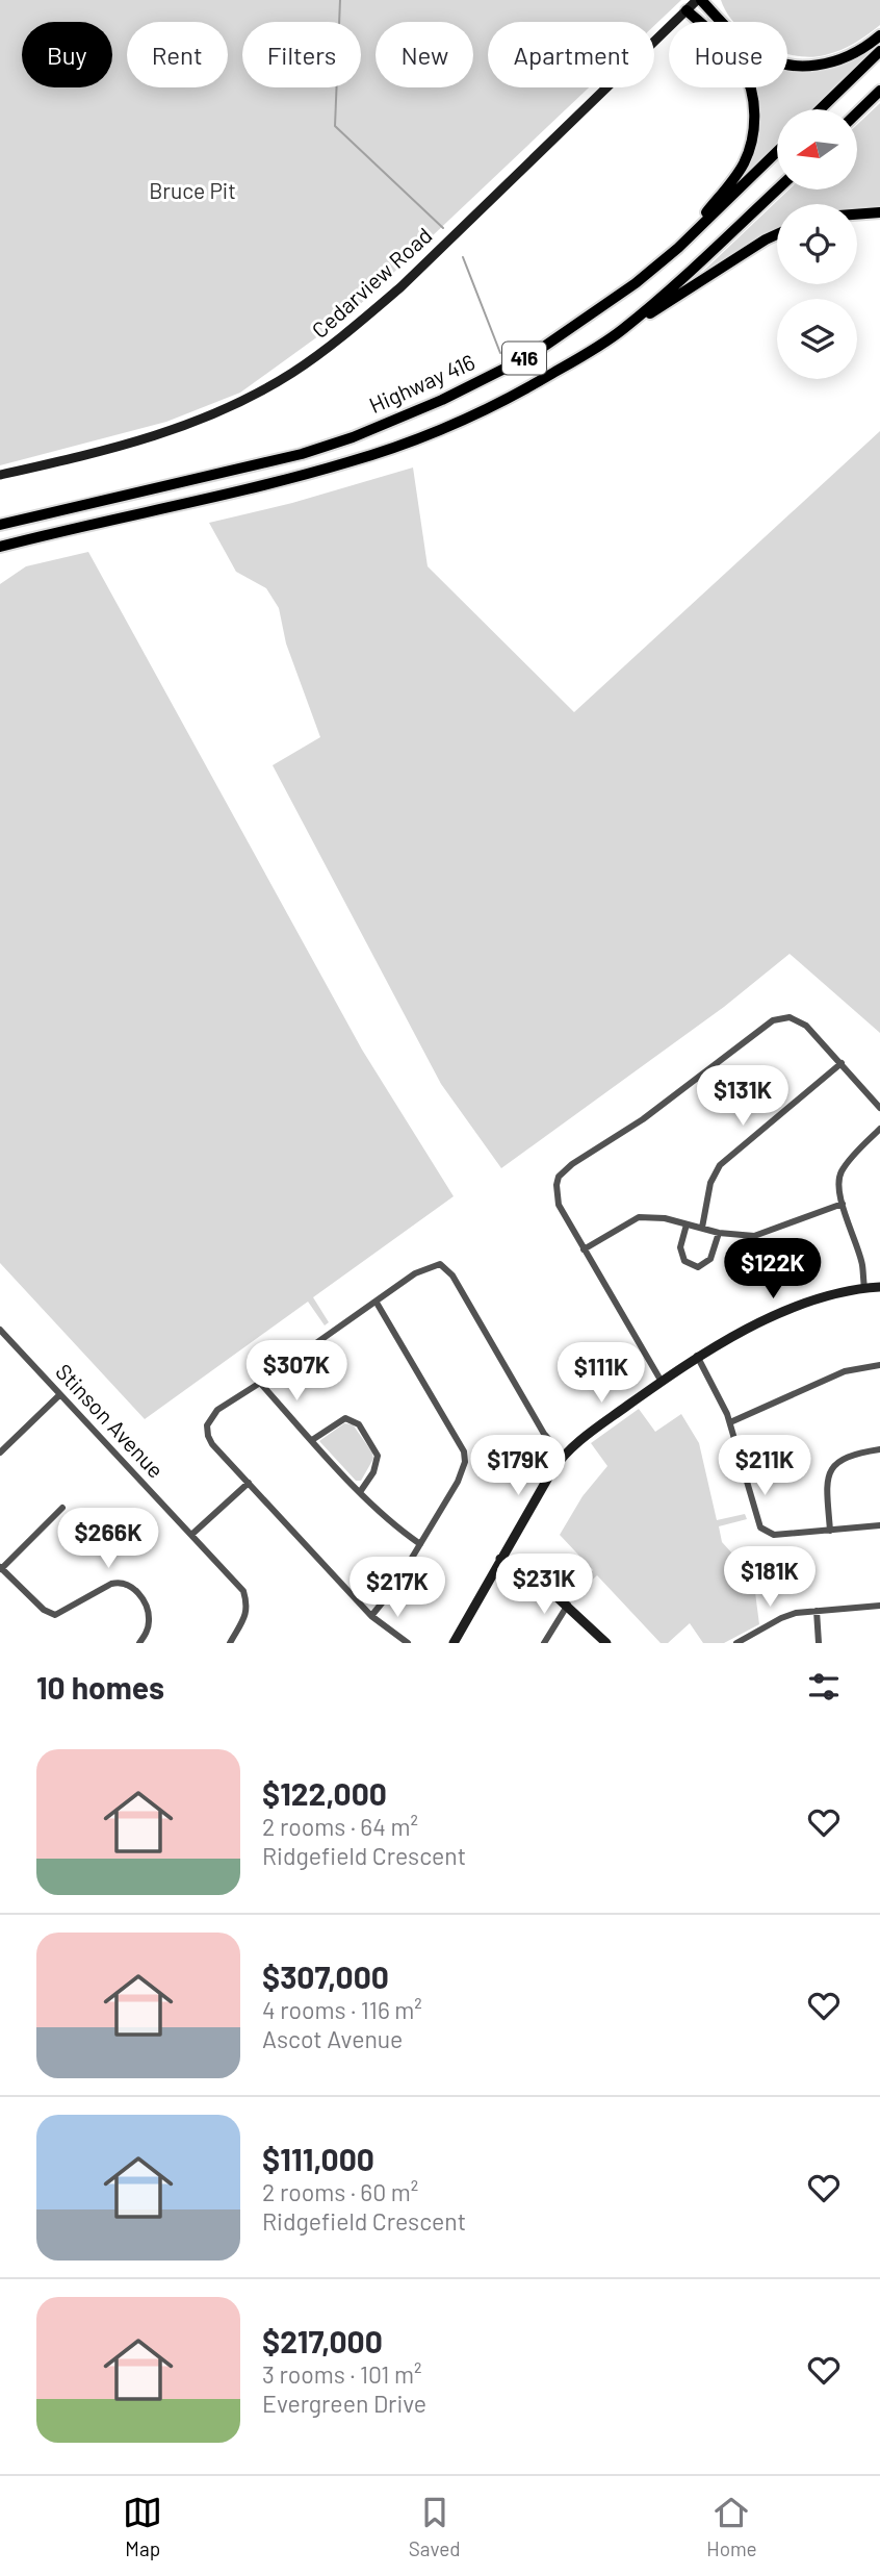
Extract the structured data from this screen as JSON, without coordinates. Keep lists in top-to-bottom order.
{
  "streets": {
    "highway": ["416", "Highway 416"],
    "main road": ["Cedarview Road"],
    "street": ["Stinson Avenue"]
  },
  "parks": ["Bruce Pit"],
  "north": "left",
  "page": {
    "chip": [
      "Buy",
      "Rent",
      "Filters",
      "New",
      "Apartment",
      "House"
    ],
    "price": [
      "$131K",
      "$122K",
      "$307K",
      "$111K",
      "$179K",
      "$211K",
      "$266K",
      "$181K",
      "$231K",
      "$217K"
    ],
    "heading": "10 homes",
    "list": [
      {
        "name": "$122,000",
        "note": "2 rooms · 64 m² · Ridgefield Crescent"
      },
      {
        "name": "$307,000",
        "note": "4 rooms · 116 m² · Ascot Avenue"
      },
      {
        "name": "$111,000",
        "note": "2 rooms · 60 m² · Ridgefield Crescent"
      },
      {
        "name": "$217,000",
        "note": "3 rooms · 101 m² · Evergreen Drive"
      }
    ],
    "tabs": ["Map", "Saved", "Home"]
  }
}
